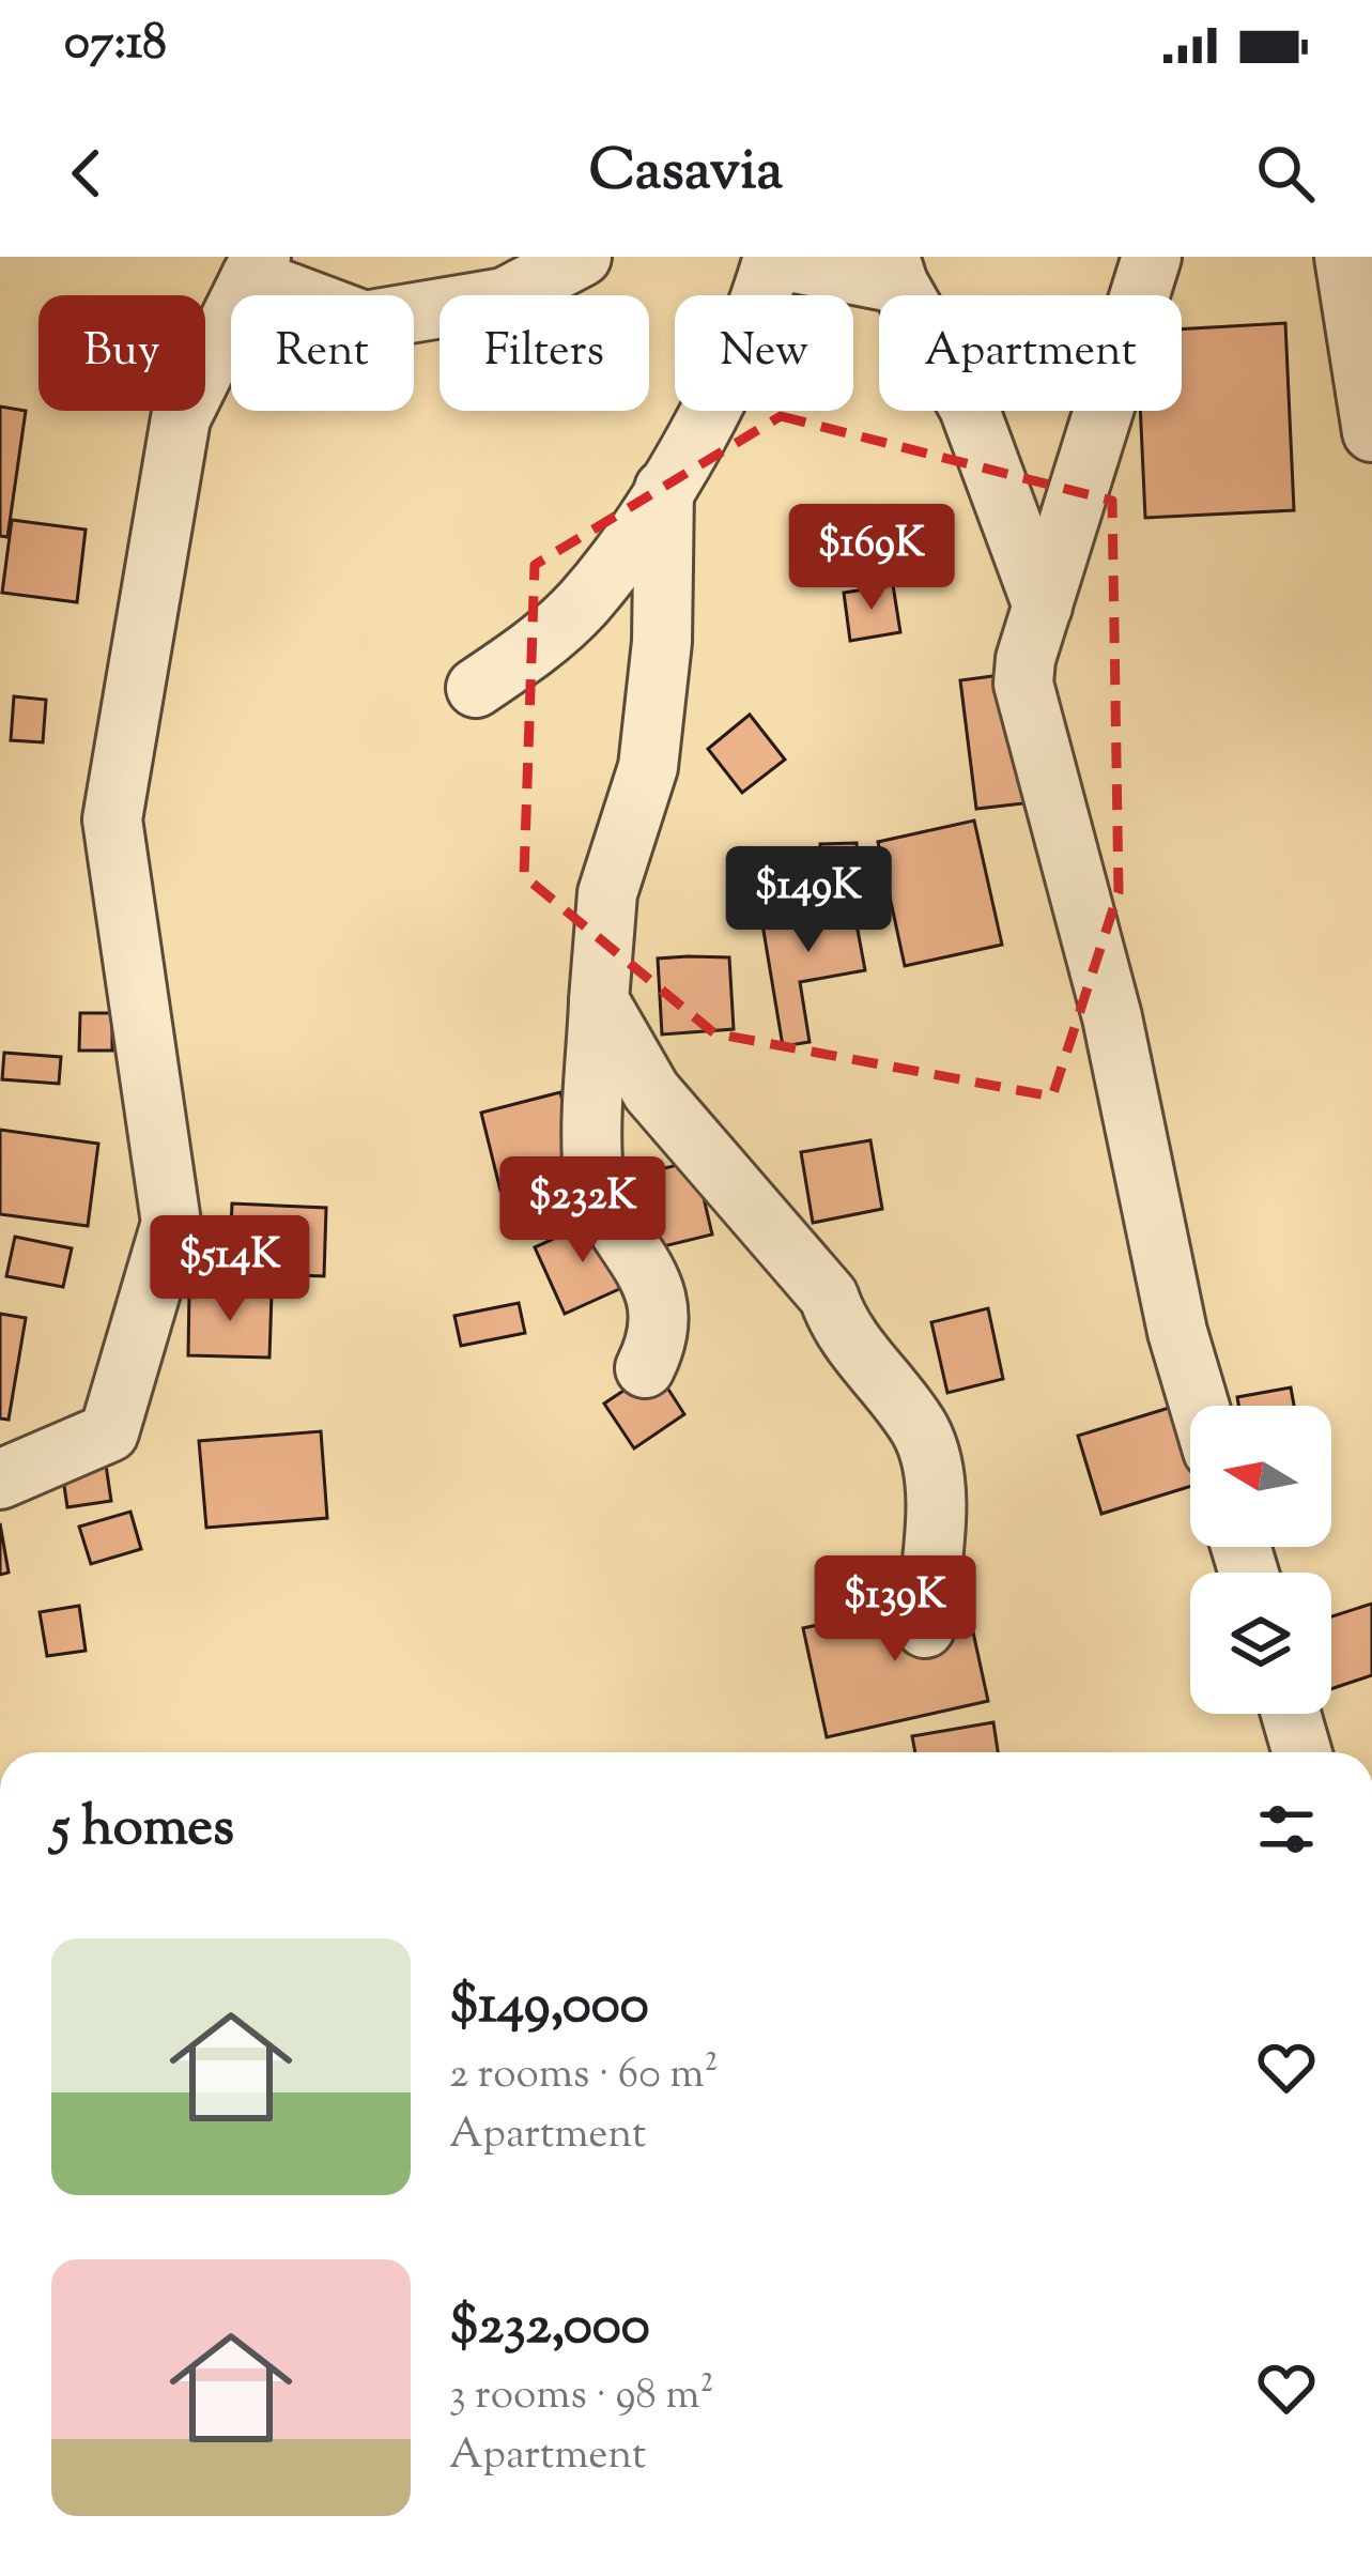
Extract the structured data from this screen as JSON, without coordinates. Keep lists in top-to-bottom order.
{
  "north": "left",
  "page": {
    "status": "07:18",
    "header": "Casavia",
    "chip": [
      "Buy",
      "Rent",
      "Filters",
      "New",
      "Apartment"
    ],
    "price": [
      "$169K",
      "$149K",
      "$232K",
      "$514K",
      "$139K"
    ],
    "heading": "5 homes",
    "list": [
      {
        "name": "$149,000",
        "note": "2 rooms · 60 m² · Apartment"
      },
      {
        "name": "$232,000",
        "note": "3 rooms · 98 m² · Apartment"
      }
    ]
  }
}
